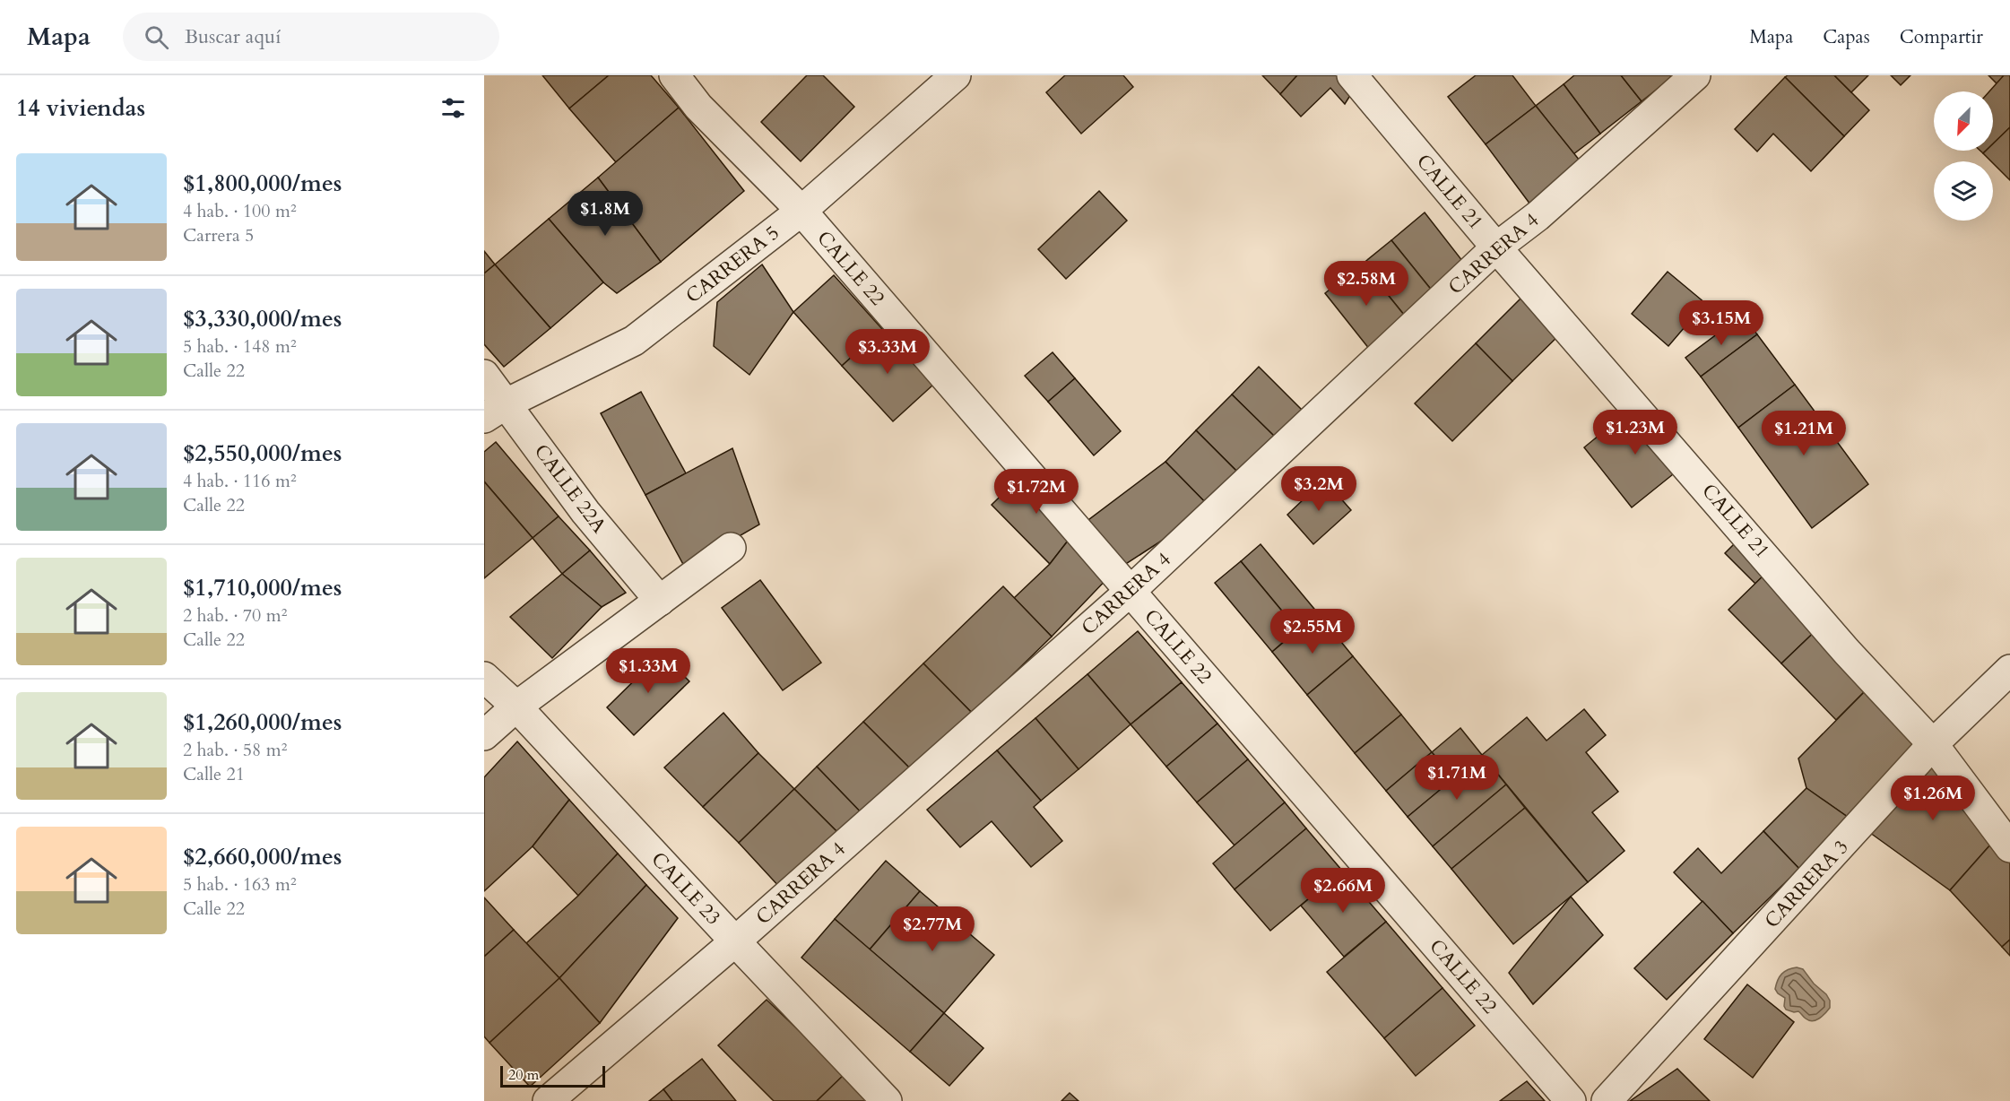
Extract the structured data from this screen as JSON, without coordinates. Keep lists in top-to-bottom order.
{
  "streets": {
    "street": [
      "CALLE 21",
      "CARRERA 4",
      "CARRERA 5",
      "CALLE 22",
      "CALLE 22A",
      "CARRERA 3",
      "CALLE 23"
    ]
  },
  "crossings": [
    ["CALLE 21", "CARRERA 4"],
    ["CALLE 21", "CARRERA 3"],
    ["CARRERA 4", "CALLE 22"],
    ["CARRERA 4", "CALLE 23"],
    ["CARRERA 5", "CALLE 22"],
    ["CARRERA 5", "CALLE 22A"]
  ],
  "scale_bar": "20 m",
  "north": "bottom left",
  "page": {
    "header": "Mapa",
    "search": "Buscar aquí",
    "nav": ["Mapa", "Capas", "Compartir"],
    "heading": "14 viviendas",
    "list": [
      {
        "name": "$1,800,000/mes",
        "note": "4 hab. · 100 m² · Carrera 5"
      },
      {
        "name": "$3,330,000/mes",
        "note": "5 hab. · 148 m² · Calle 22"
      },
      {
        "name": "$2,550,000/mes",
        "note": "4 hab. · 116 m² · Calle 22"
      },
      {
        "name": "$1,710,000/mes",
        "note": "2 hab. · 70 m² · Calle 22"
      },
      {
        "name": "$1,260,000/mes",
        "note": "2 hab. · 58 m² · Calle 21"
      },
      {
        "name": "$2,660,000/mes",
        "note": "5 hab. · 163 m² · Calle 22"
      }
    ],
    "price": [
      "$1.8M",
      "$2.58M",
      "$3.15M",
      "$3.33M",
      "$1.23M",
      "$1.21M",
      "$3.2M",
      "$1.72M",
      "$2.55M",
      "$1.33M",
      "$1.71M",
      "$1.26M",
      "$2.66M",
      "$2.77M"
    ],
    "scale": "20 m"
  }
}
